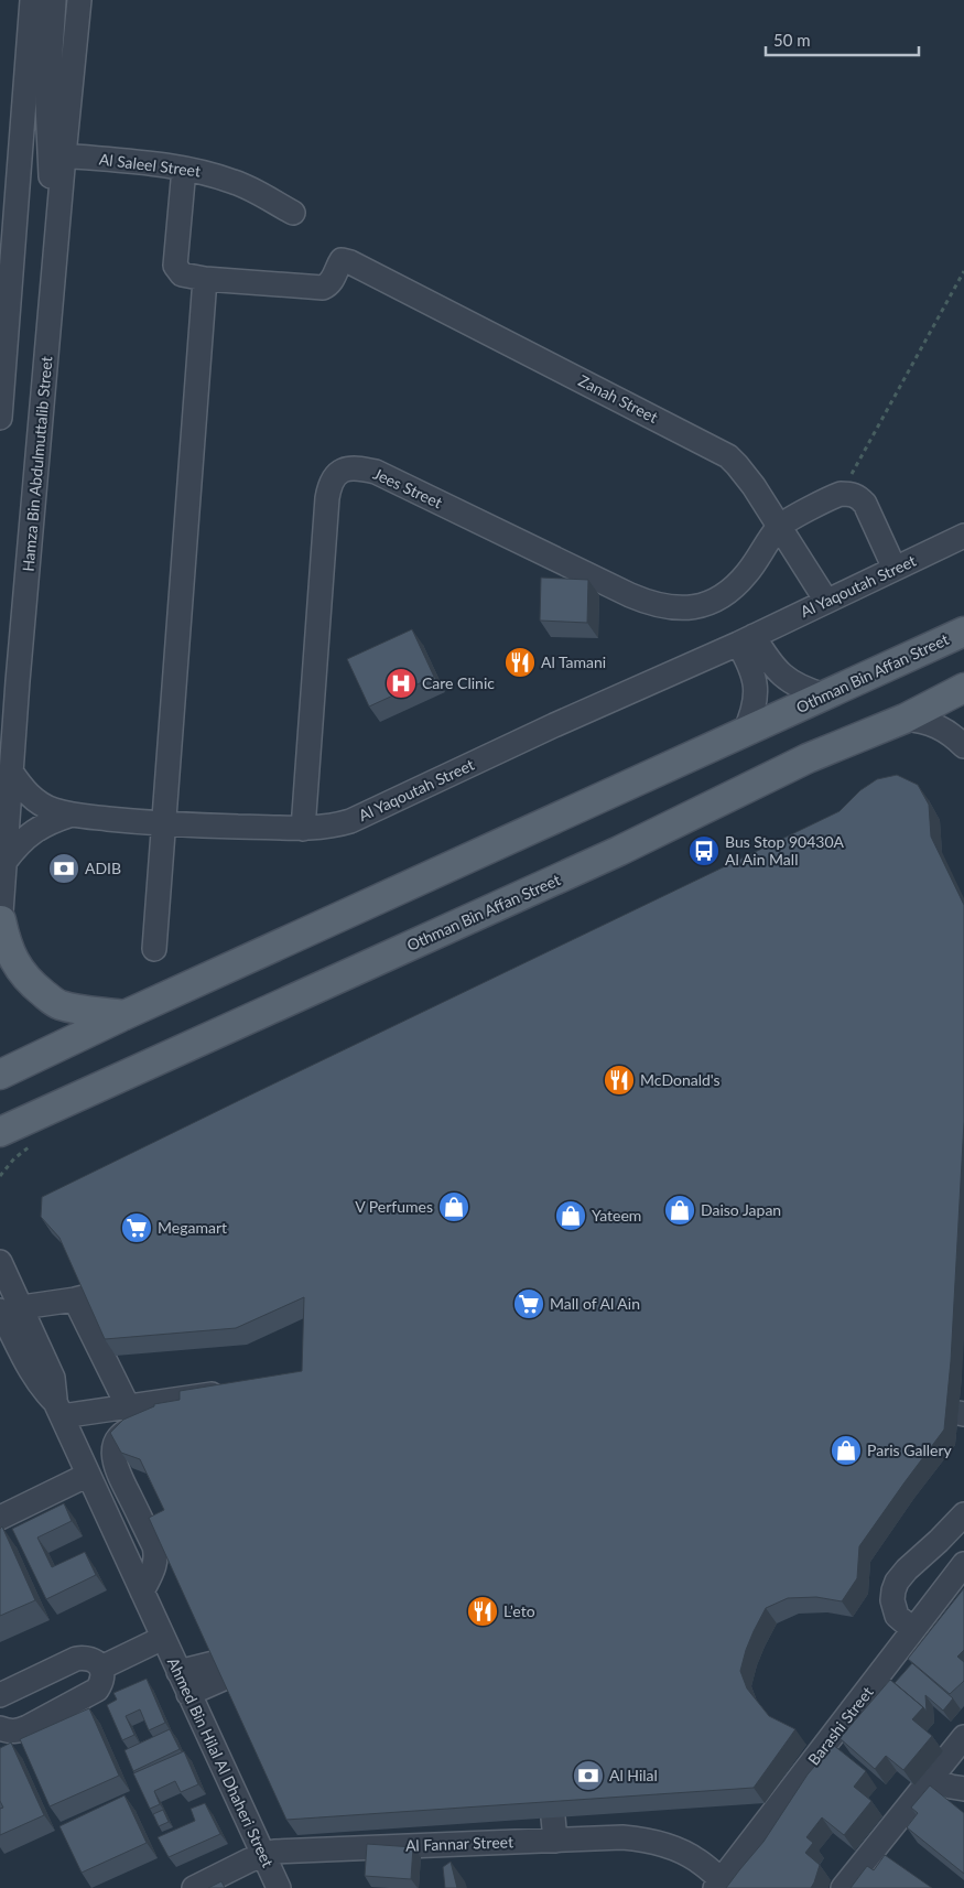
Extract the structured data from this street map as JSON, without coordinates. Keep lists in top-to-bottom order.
{
  "streets": {
    "main road": ["Othman Bin Affan Street"],
    "street": [
      "Al Saleel Street",
      "Zanah Street",
      "Hamza Bin Abdulmuttalib Street",
      "Jees Street",
      "Al Yaqoutah Street",
      "Barashi Street",
      "Ahmed Bin Hilal Al Dhaheri Street",
      "Al Fannar Street"
    ]
  },
  "crossings": [
    ["Al Saleel Street", "Hamza Bin Abdulmuttalib Street"],
    ["Zanah Street", "Jees Street"],
    ["Zanah Street", "Al Yaqoutah Street"],
    ["Hamza Bin Abdulmuttalib Street", "Al Yaqoutah Street"],
    ["Jees Street", "Al Yaqoutah Street"],
    ["Barashi Street", "Al Fannar Street"],
    ["Ahmed Bin Hilal Al Dhaheri Street", "Al Fannar Street"]
  ],
  "places": {
    "restaurant": ["Al Tamani", "McDonald's", "L’eto"],
    "hospital": ["Care Clinic"],
    "bus stop": ["Bus Stop 90430A Al Ain Mall"],
    "bank": ["ADIB", "Al Hilal"],
    "shop": [
      "V Perfumes",
      "Daiso Japan",
      "Yateem",
      "Paris Gallery"
    ],
    "supermarket": ["Megamart", "Mall of Al Ain"]
  },
  "scale_bar": "50 m"
}
